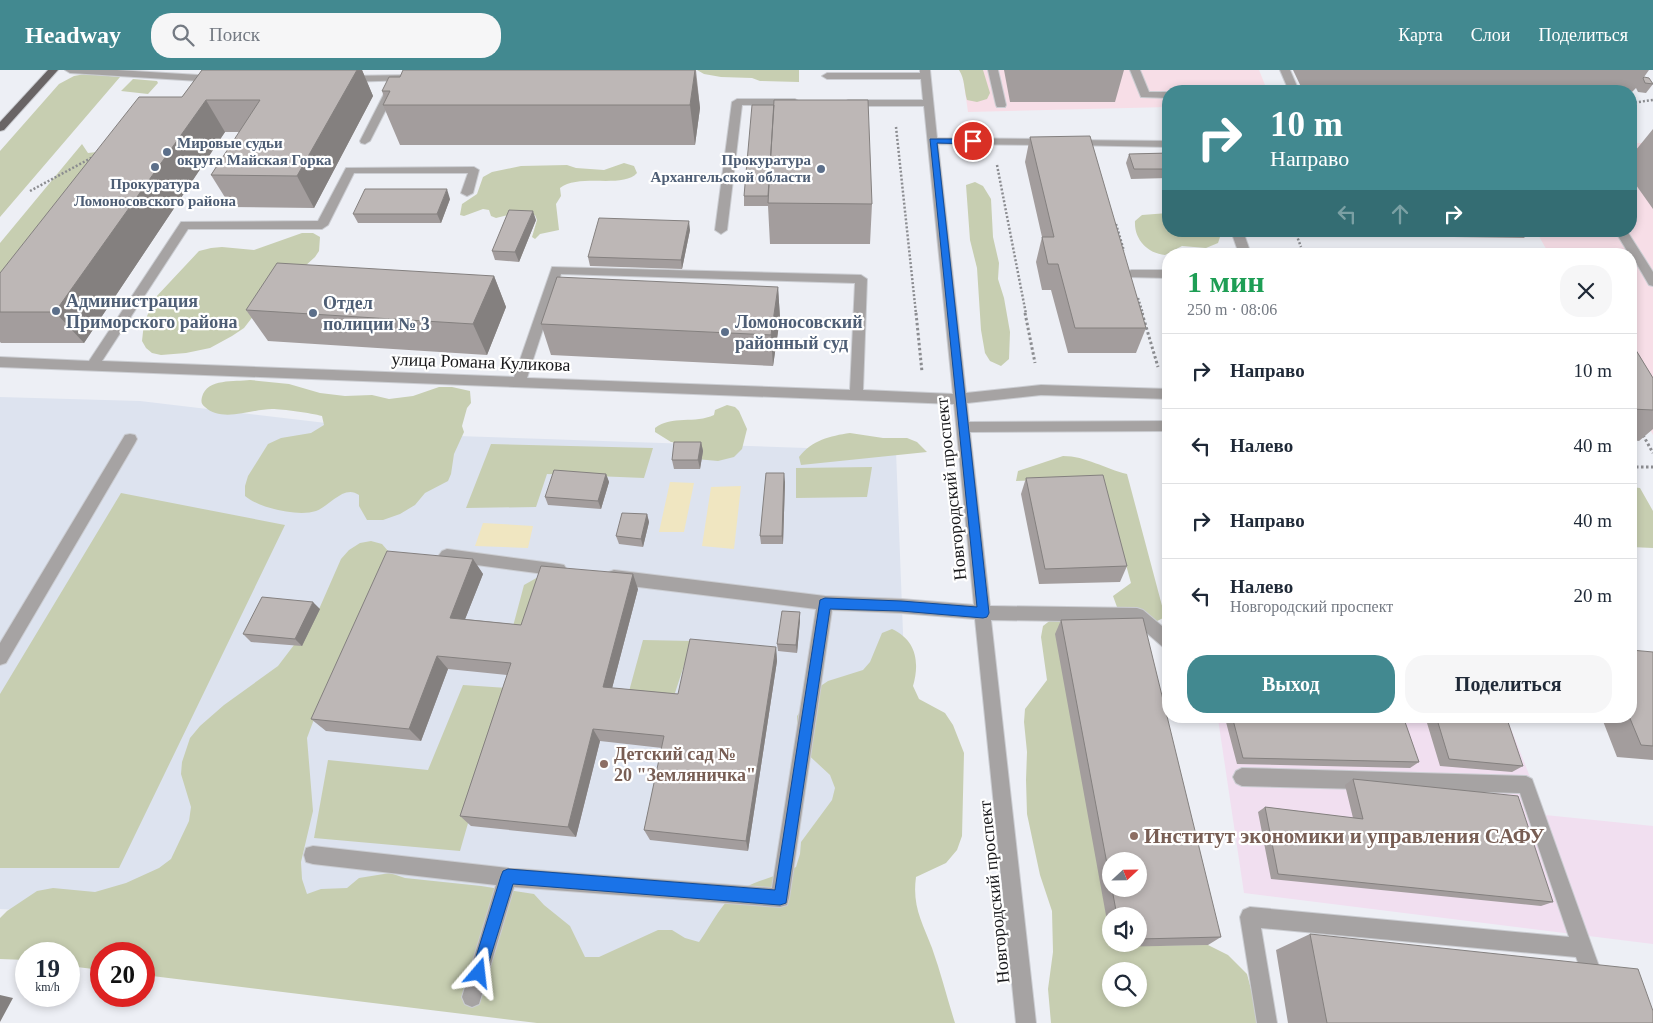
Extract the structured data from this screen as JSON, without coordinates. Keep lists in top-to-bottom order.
{
  "streets": {
    "street": ["улица Романа Куликова", "Новгородский проспект"]
  },
  "crossings": [
    ["улица Романа Куликова", "Новгородский проспект"]
  ],
  "places": [
    "Мировые судьи округа Майская Горка",
    "Прокуратура Ломоносовского района",
    "Прокуратура Архангельской области",
    "Администрация Приморского района",
    "Отдел полиции № 3",
    "Ломоносовский районный cуд",
    "Детский сад № 20 \"Земляничка\"",
    "Институт экономики и управления САФУ"
  ],
  "north": "right",
  "page": {
    "header": "Headway",
    "search": "Поиск",
    "nav": ["Карта", "Слои", "Поделиться"],
    "turn": ["10 m", "Направо"],
    "heading": ["1 мин", "250 m · 08:06"],
    "list": [
      {
        "name": "Направо",
        "value": "10 m"
      },
      {
        "name": "Налево",
        "value": "40 m"
      },
      {
        "name": "Направо",
        "value": "40 m"
      },
      {
        "name": "Налево",
        "note": "Новгородский проспект",
        "value": "20 m"
      }
    ],
    "buttons": ["Выход", "Поделиться"],
    "speed": "19 km/h",
    "limit": "20"
  }
}
